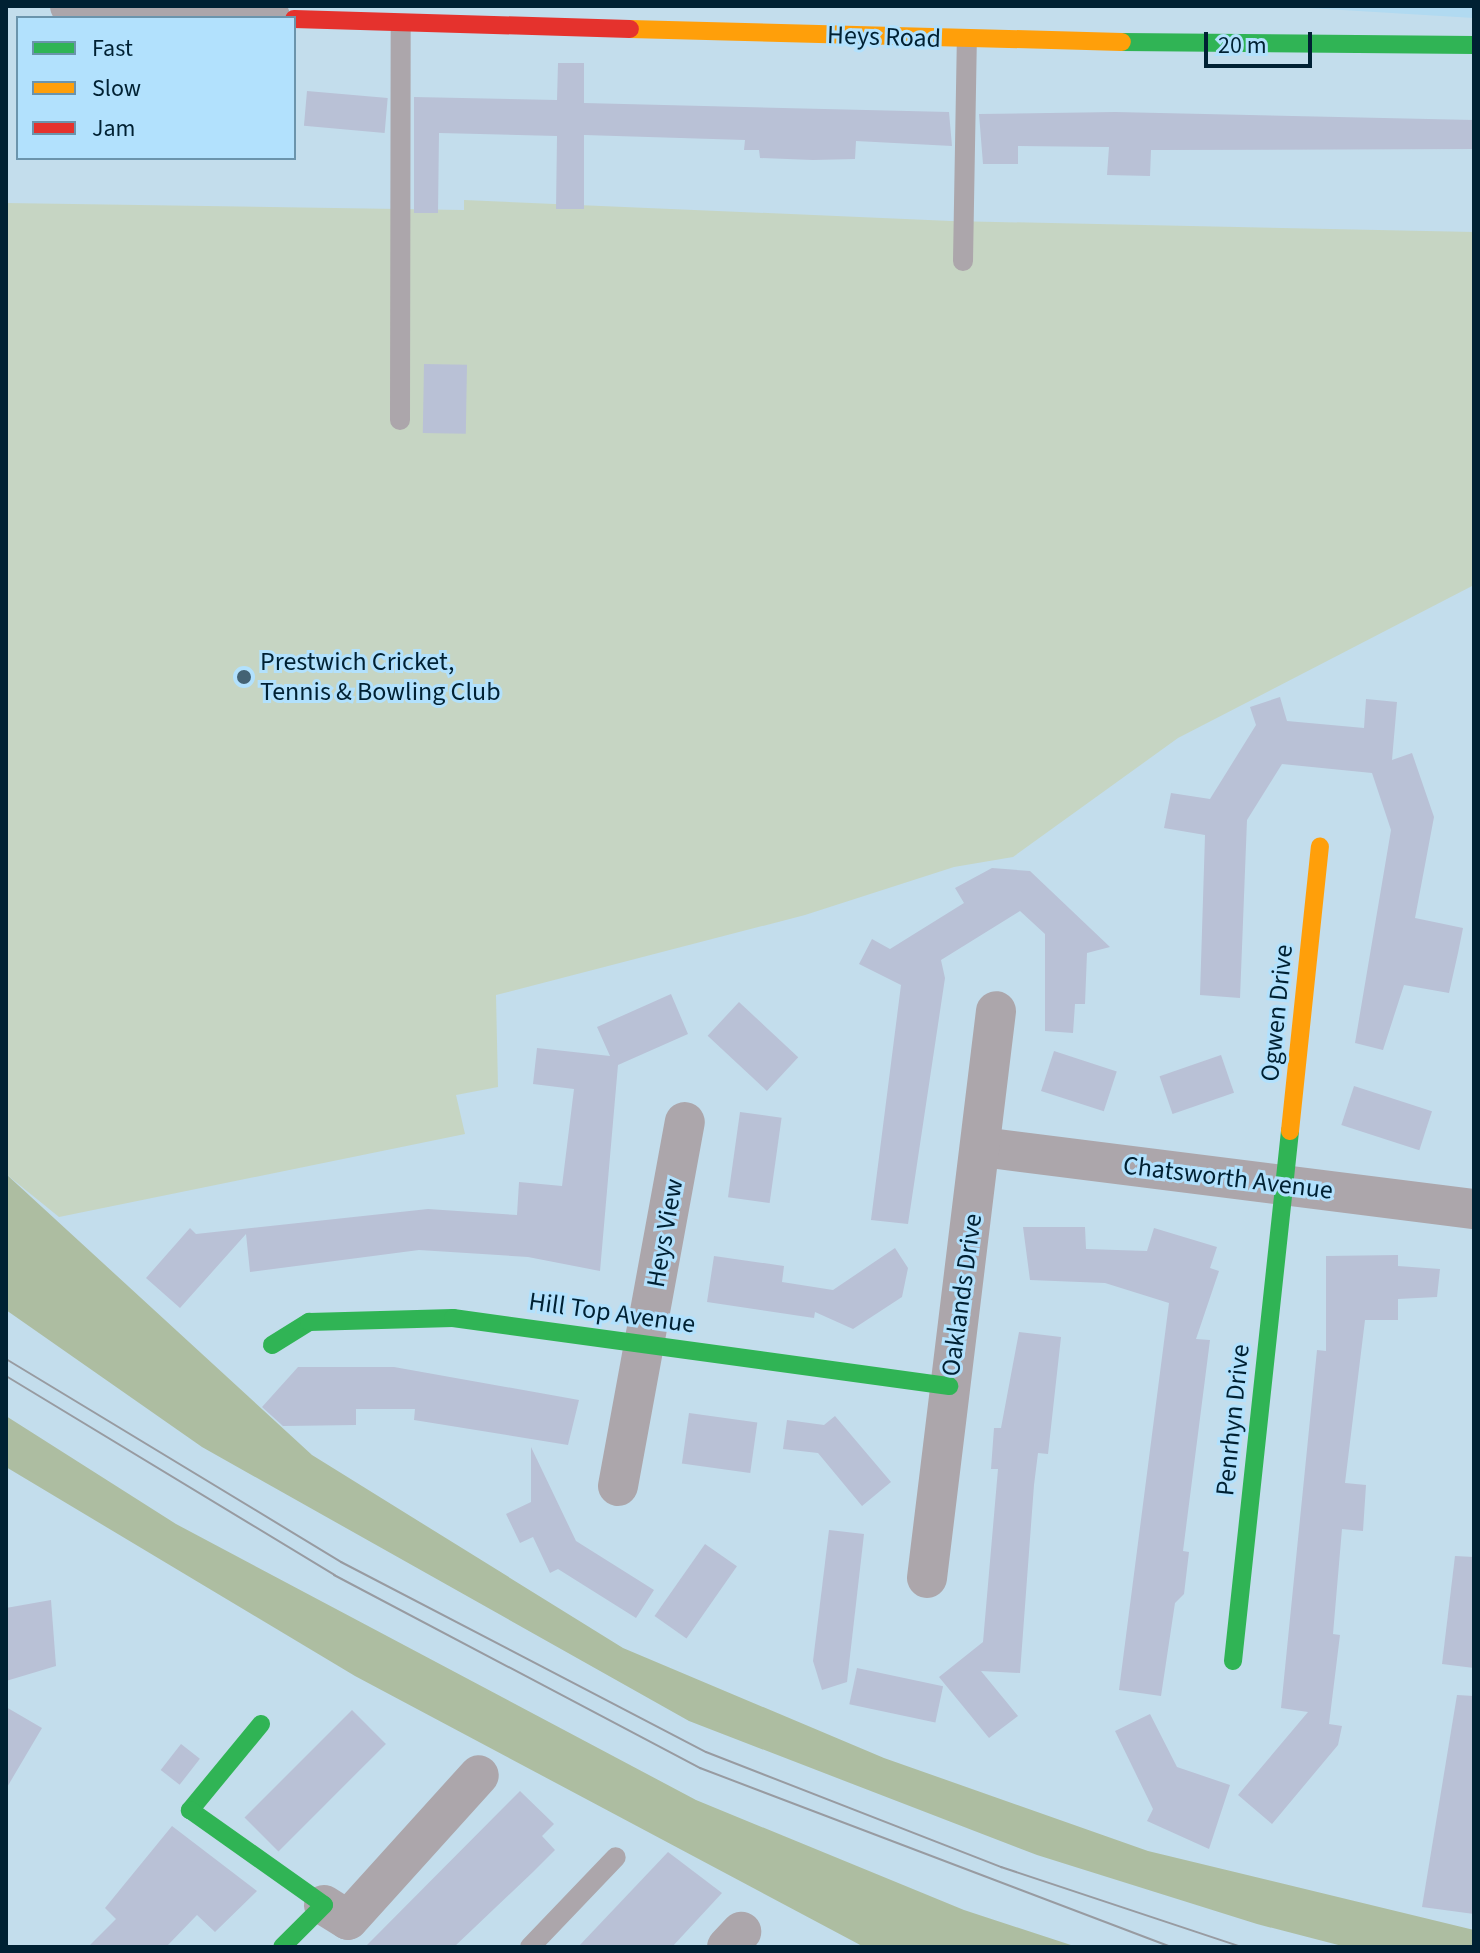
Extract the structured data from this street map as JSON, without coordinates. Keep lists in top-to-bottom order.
{
  "streets": {
    "street": [
      "Heys Road",
      "Ogwen Drive",
      "Chatsworth Avenue",
      "Heys View",
      "Oaklands Drive",
      "Hill Top Avenue",
      "Penrhyn Drive"
    ]
  },
  "crossings": [
    ["Ogwen Drive", "Chatsworth Avenue"],
    ["Ogwen Drive", "Penrhyn Drive"],
    ["Chatsworth Avenue", "Oaklands Drive"],
    ["Chatsworth Avenue", "Penrhyn Drive"],
    ["Heys View", "Hill Top Avenue"],
    ["Oaklands Drive", "Hill Top Avenue"]
  ],
  "places": ["Prestwich Cricket, Tennis & Bowling Club"],
  "legend": ["Fast", "Slow", "Jam"],
  "scale_bar": "20 m"
}
